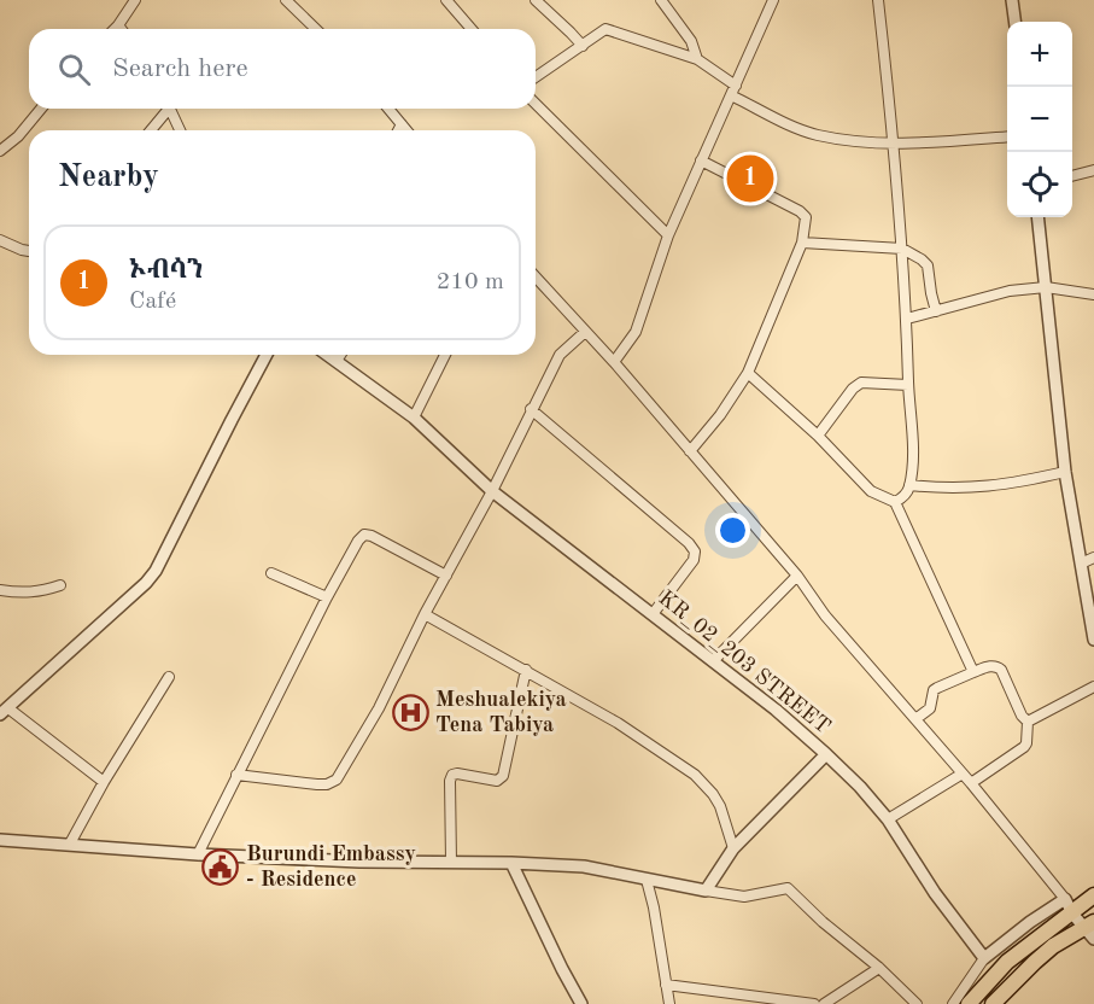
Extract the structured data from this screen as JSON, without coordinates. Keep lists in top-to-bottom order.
{
  "streets": {
    "street": ["KR_02_203 STREET"]
  },
  "places": {
    "hospital": ["Meshualekiya Tena Tabiya"],
    "public building": ["Burundi Embassy - Residence"]
  },
  "page": {
    "map_buttons": ["+", "−"],
    "search": "Search here",
    "heading": "Nearby",
    "pins": "1",
    "list": [
      {
        "mark": "1",
        "name": "ኦብሳን",
        "note": "Café",
        "value": "210 m"
      }
    ]
  }
}
